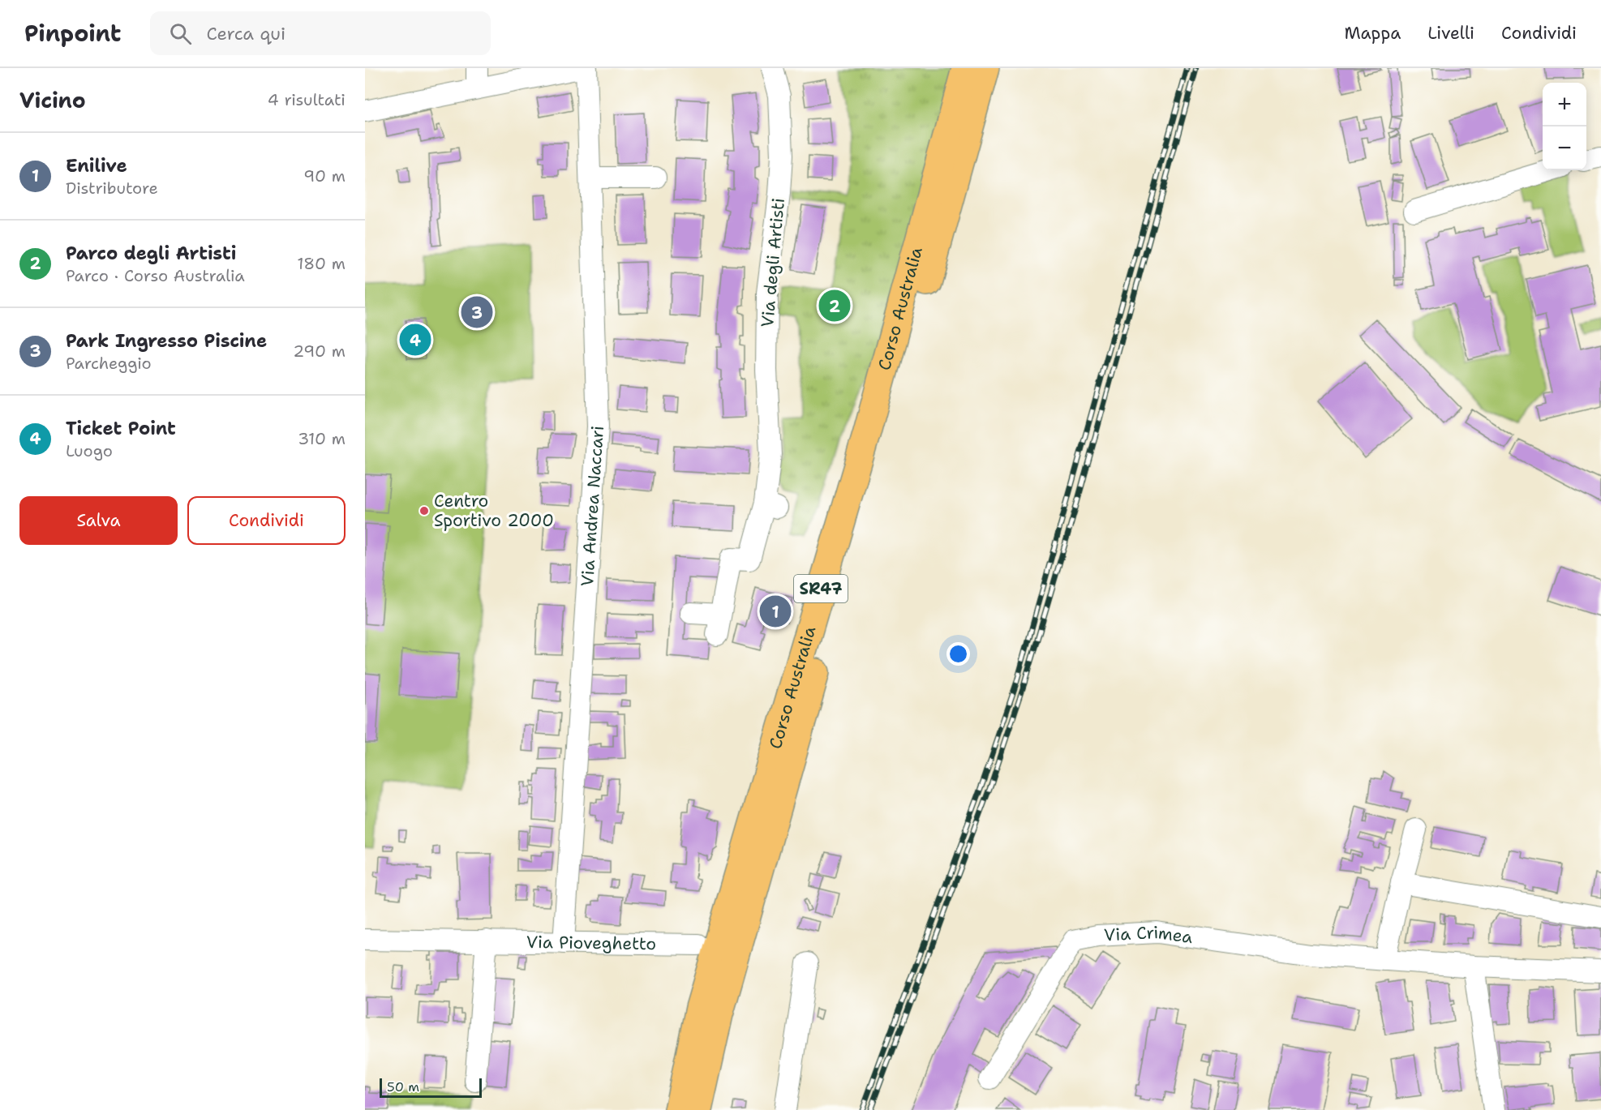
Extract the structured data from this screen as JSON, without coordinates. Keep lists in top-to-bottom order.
{
  "streets": {
    "highway": ["Corso Australia", "SR47"],
    "street": [
      "Via degli Artisti",
      "Via Andrea Naccari",
      "Via Crimea",
      "Via Pioveghetto"
    ]
  },
  "crossings": [
    ["Via Andrea Naccari", "Via Pioveghetto"]
  ],
  "places": ["Centro Sportivo 2000"],
  "scale_bar": "50 m",
  "page": {
    "header": "Pinpoint",
    "search": "Cerca qui",
    "nav": ["Mappa", "Livelli", "Condividi"],
    "heading": ["Vicino", "4 risultati"],
    "map_buttons": ["+", "−"],
    "list": [
      {
        "mark": "1",
        "name": "Enilive",
        "note": "Distributore",
        "value": "90 m"
      },
      {
        "mark": "2",
        "name": "Parco degli Artisti",
        "note": "Parco · Corso Australia",
        "value": "180 m"
      },
      {
        "mark": "3",
        "name": "Park Ingresso Piscine",
        "note": "Parcheggio",
        "value": "290 m"
      },
      {
        "mark": "4",
        "name": "Ticket Point",
        "note": "Luogo",
        "value": "310 m"
      }
    ],
    "pins": [
      "2",
      "3",
      "4",
      "1"
    ],
    "buttons": ["Salva", "Condividi"],
    "scale": "50 m"
  }
}
